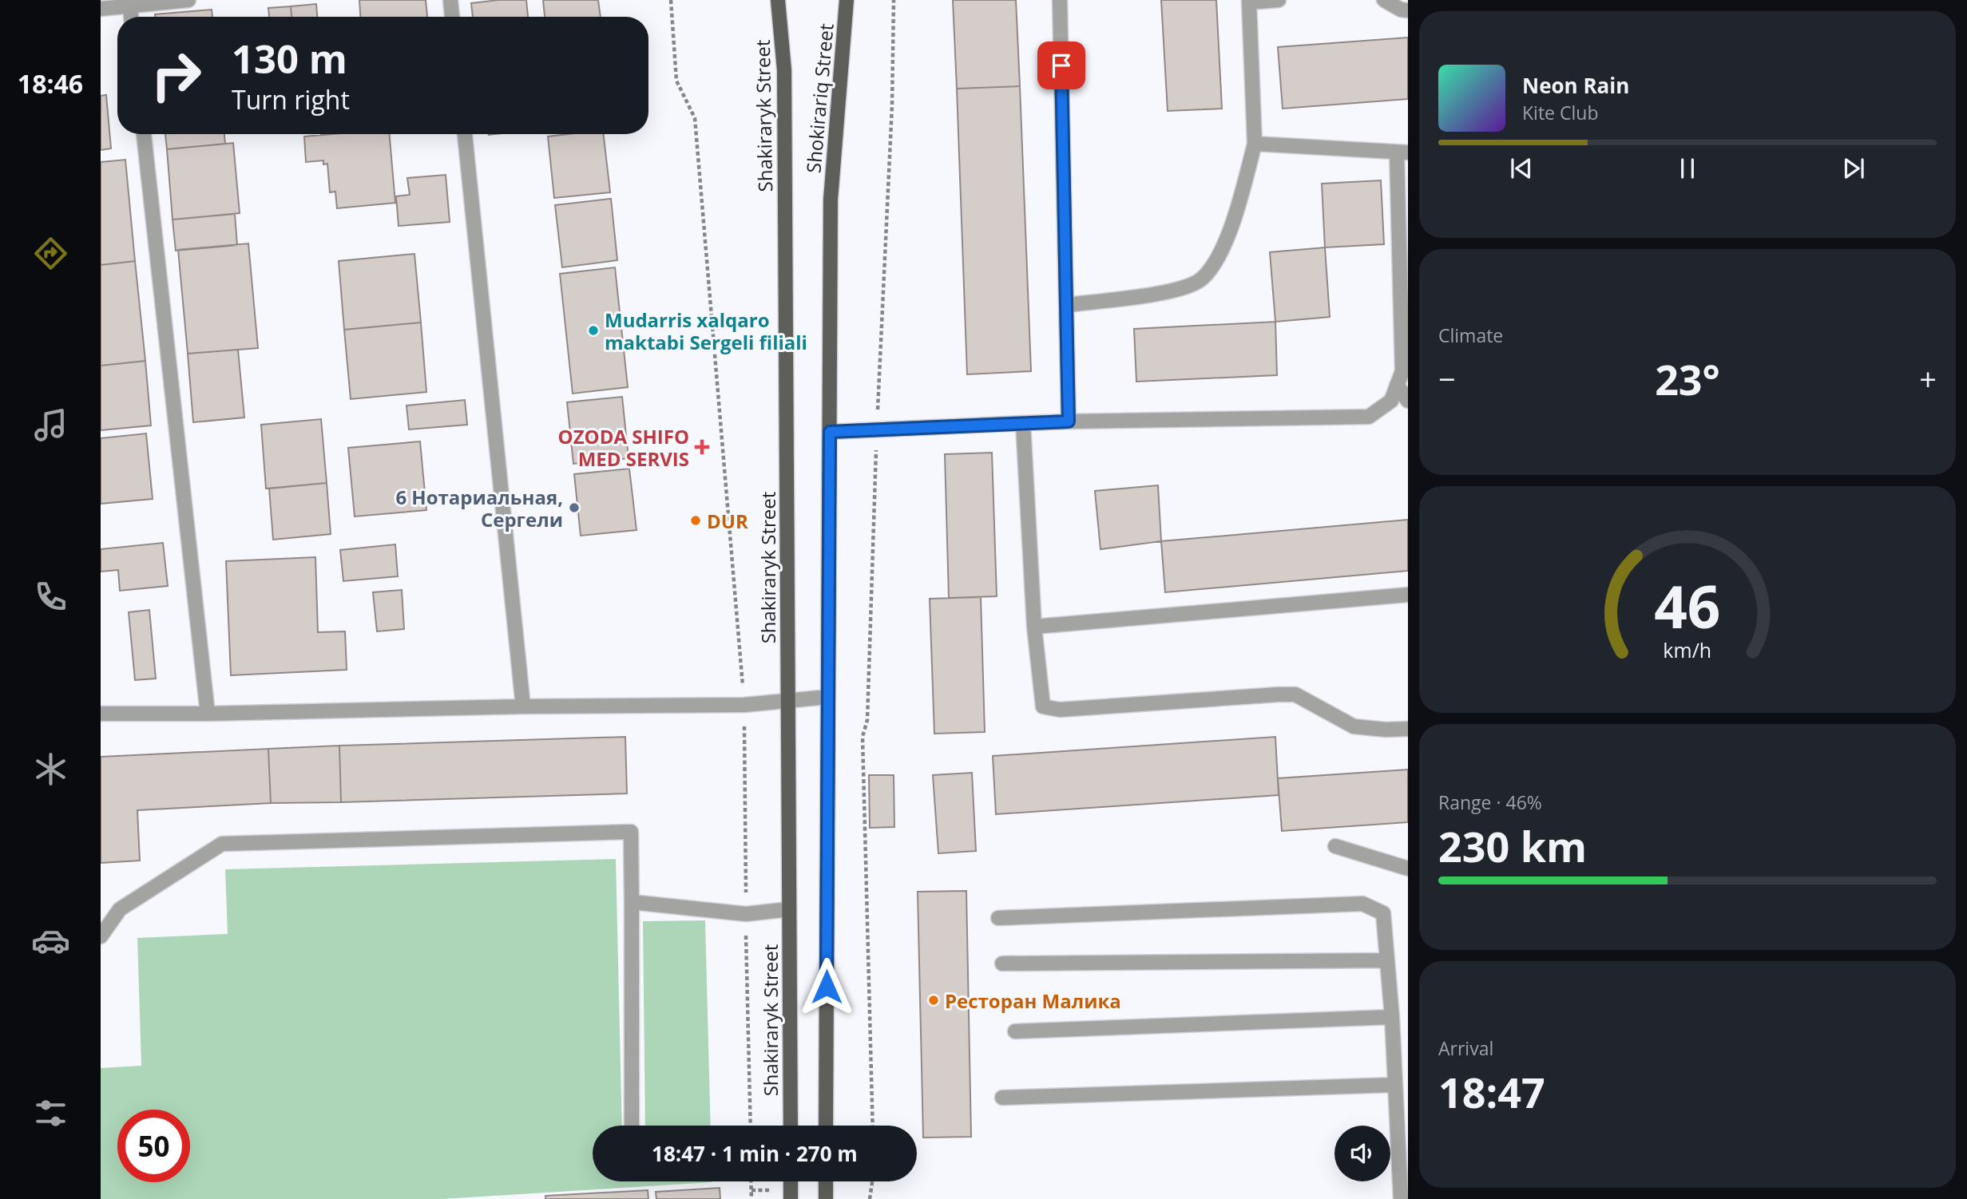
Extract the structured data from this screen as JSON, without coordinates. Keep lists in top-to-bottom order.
{
  "streets": {
    "main road": ["Shakiraryk Street"]
  },
  "places": {
    "other": [
      "Mudarris xalqaro maktabi Sergeli filiali",
      "6 Нотариальная, Сергели",
      "DUR",
      "Ресторан Малика"
    ],
    "health": ["OZODA SHIFO MED SERVIS"]
  },
  "page": {
    "tabs": "18:46",
    "turn": ["130 m", "Turn right"],
    "song": ["Neon Rain", "Kite Club"],
    "tile": [
      "Climate",
      ["Range · 46%", "230 km"],
      ["Arrival", "18:47"]
    ],
    "heat": ["−", "23°", "+"],
    "limit": "50",
    "trip": "18:47 · 1 min · 270 m",
    "gauge": ["46", "km/h"]
  }
}
